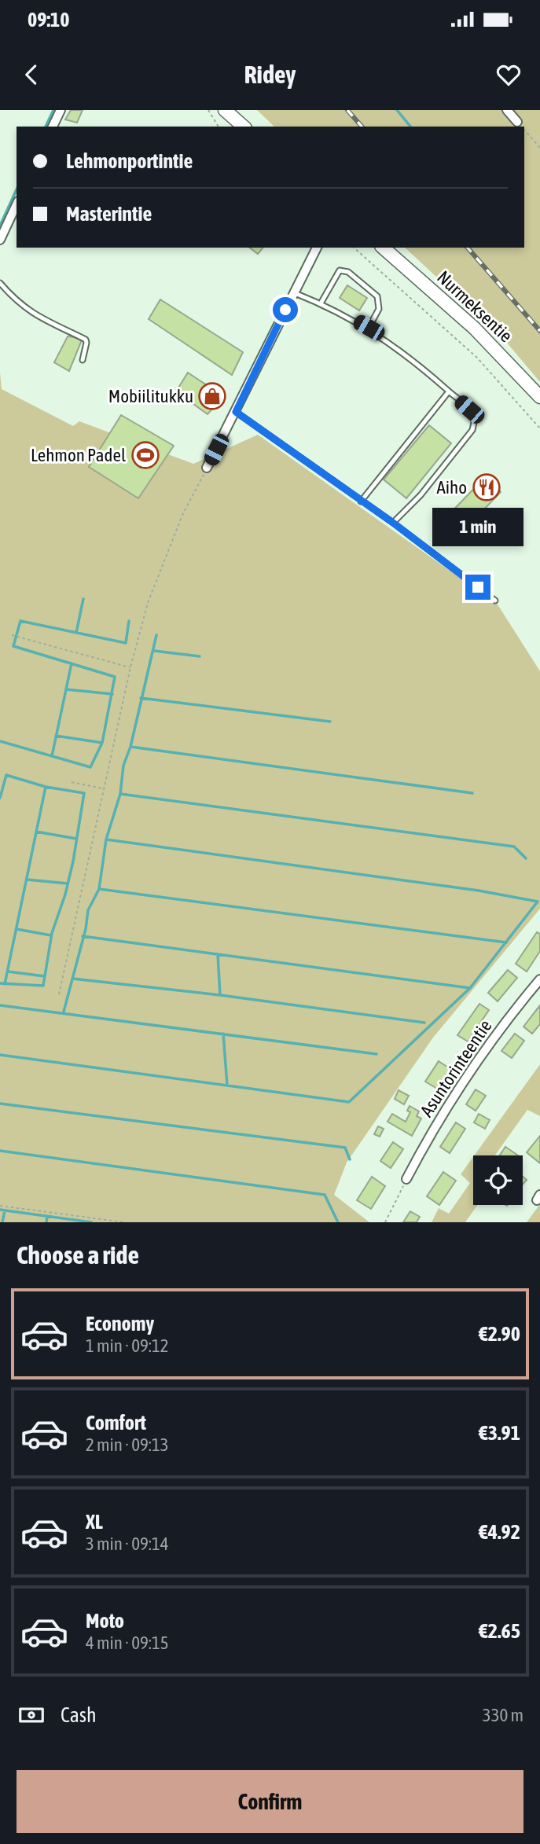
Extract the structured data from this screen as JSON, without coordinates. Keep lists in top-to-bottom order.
{
  "streets": {
    "street": ["Nurmeksentie", "Asuntorinteentie"]
  },
  "places": {
    "shop": ["Mobiilitukku"],
    "sports": ["Lehmon Padel"],
    "restaurant": ["Aiho"]
  },
  "page": {
    "status": "09:10",
    "header": "Ridey",
    "banner": ["Lehmonportintie", "Masterintie"],
    "bubble": "1 min",
    "heading": "Choose a ride",
    "list": [
      {
        "name": "Economy",
        "note": "1 min · 09:12",
        "value": "€2.90"
      },
      {
        "name": "Comfort",
        "note": "2 min · 09:13",
        "value": "€3.91"
      },
      {
        "name": "XL",
        "note": "3 min · 09:14",
        "value": "€4.92"
      },
      {
        "name": "Moto",
        "note": "4 min · 09:15",
        "value": "€2.65"
      }
    ],
    "pay": ["Cash", "330 m"],
    "buttons": "Confirm"
  }
}
